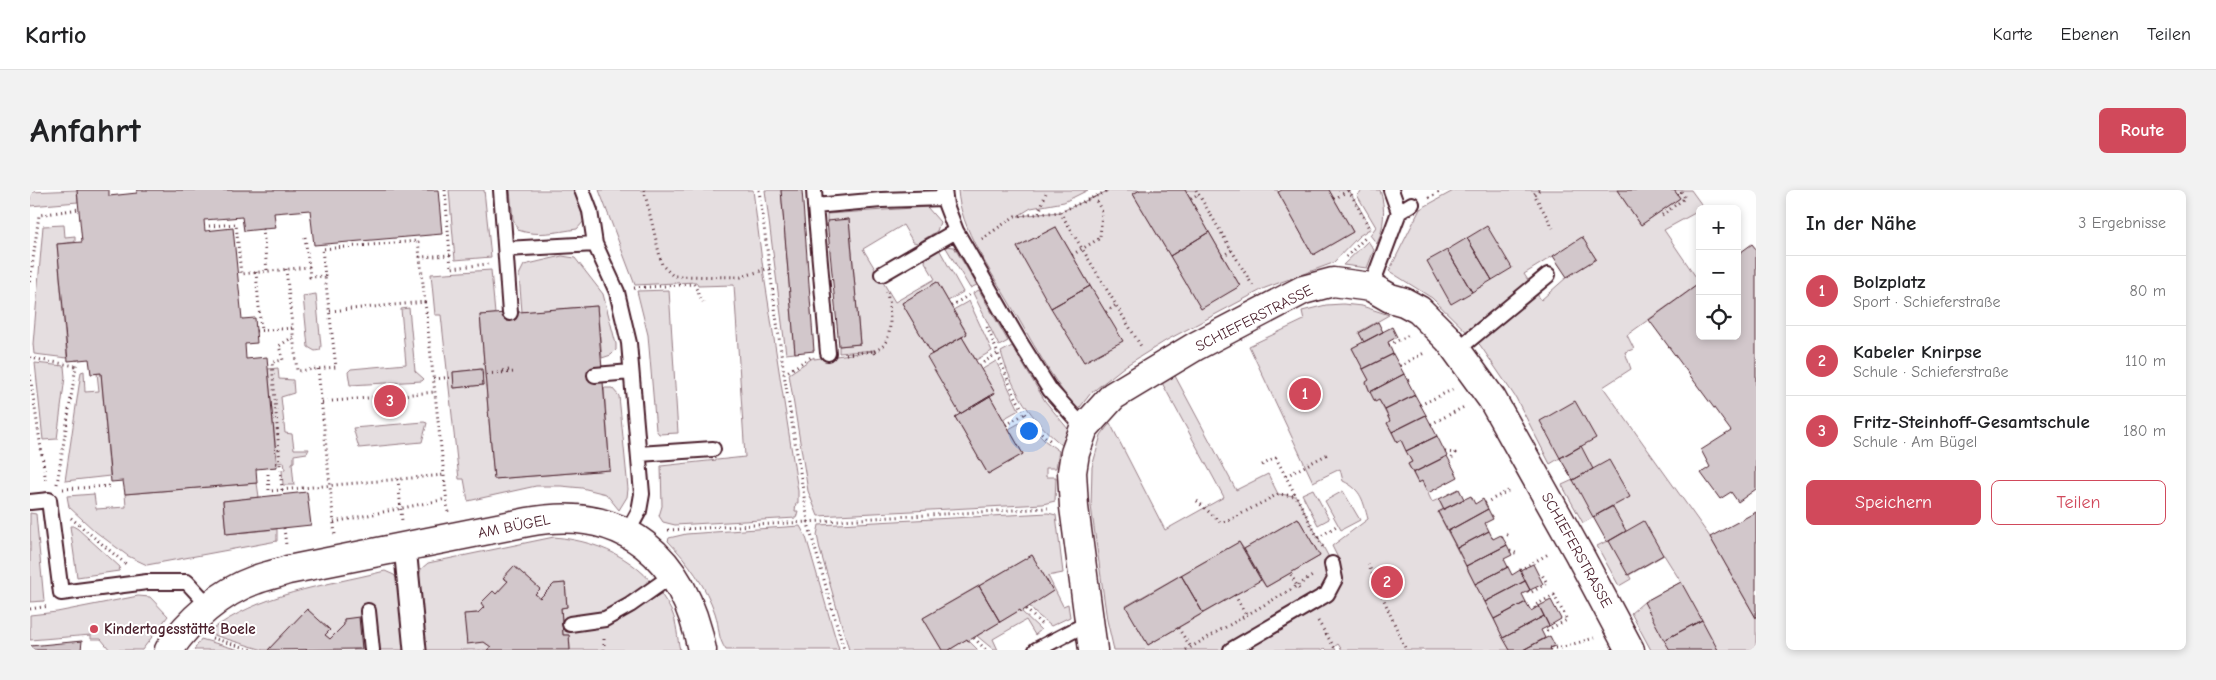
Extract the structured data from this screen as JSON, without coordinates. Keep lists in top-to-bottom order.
{
  "streets": {
    "street": ["SCHIEFERSTRASSE", "AM BÜGEL"]
  },
  "places": ["Kindertagesstätte Boele"],
  "page": {
    "header": "Kartio",
    "nav": ["Karte", "Ebenen", "Teilen"],
    "buttons": [
      "Route",
      ["Speichern", "Teilen"]
    ],
    "title": "Anfahrt",
    "heading": ["In der Nähe", "3 Ergebnisse"],
    "map_buttons": ["+", "−"],
    "list": [
      {
        "mark": "1",
        "name": "Bolzplatz",
        "note": "Sport · Schieferstraße",
        "value": "80 m"
      },
      {
        "mark": "2",
        "name": "Kabeler Knirpse",
        "note": "Schule · Schieferstraße",
        "value": "110 m"
      },
      {
        "mark": "3",
        "name": "Fritz-Steinhoff-Gesamtschule",
        "note": "Schule · Am Bügel",
        "value": "180 m"
      }
    ],
    "pins": ["1", "3", "2"]
  }
}
